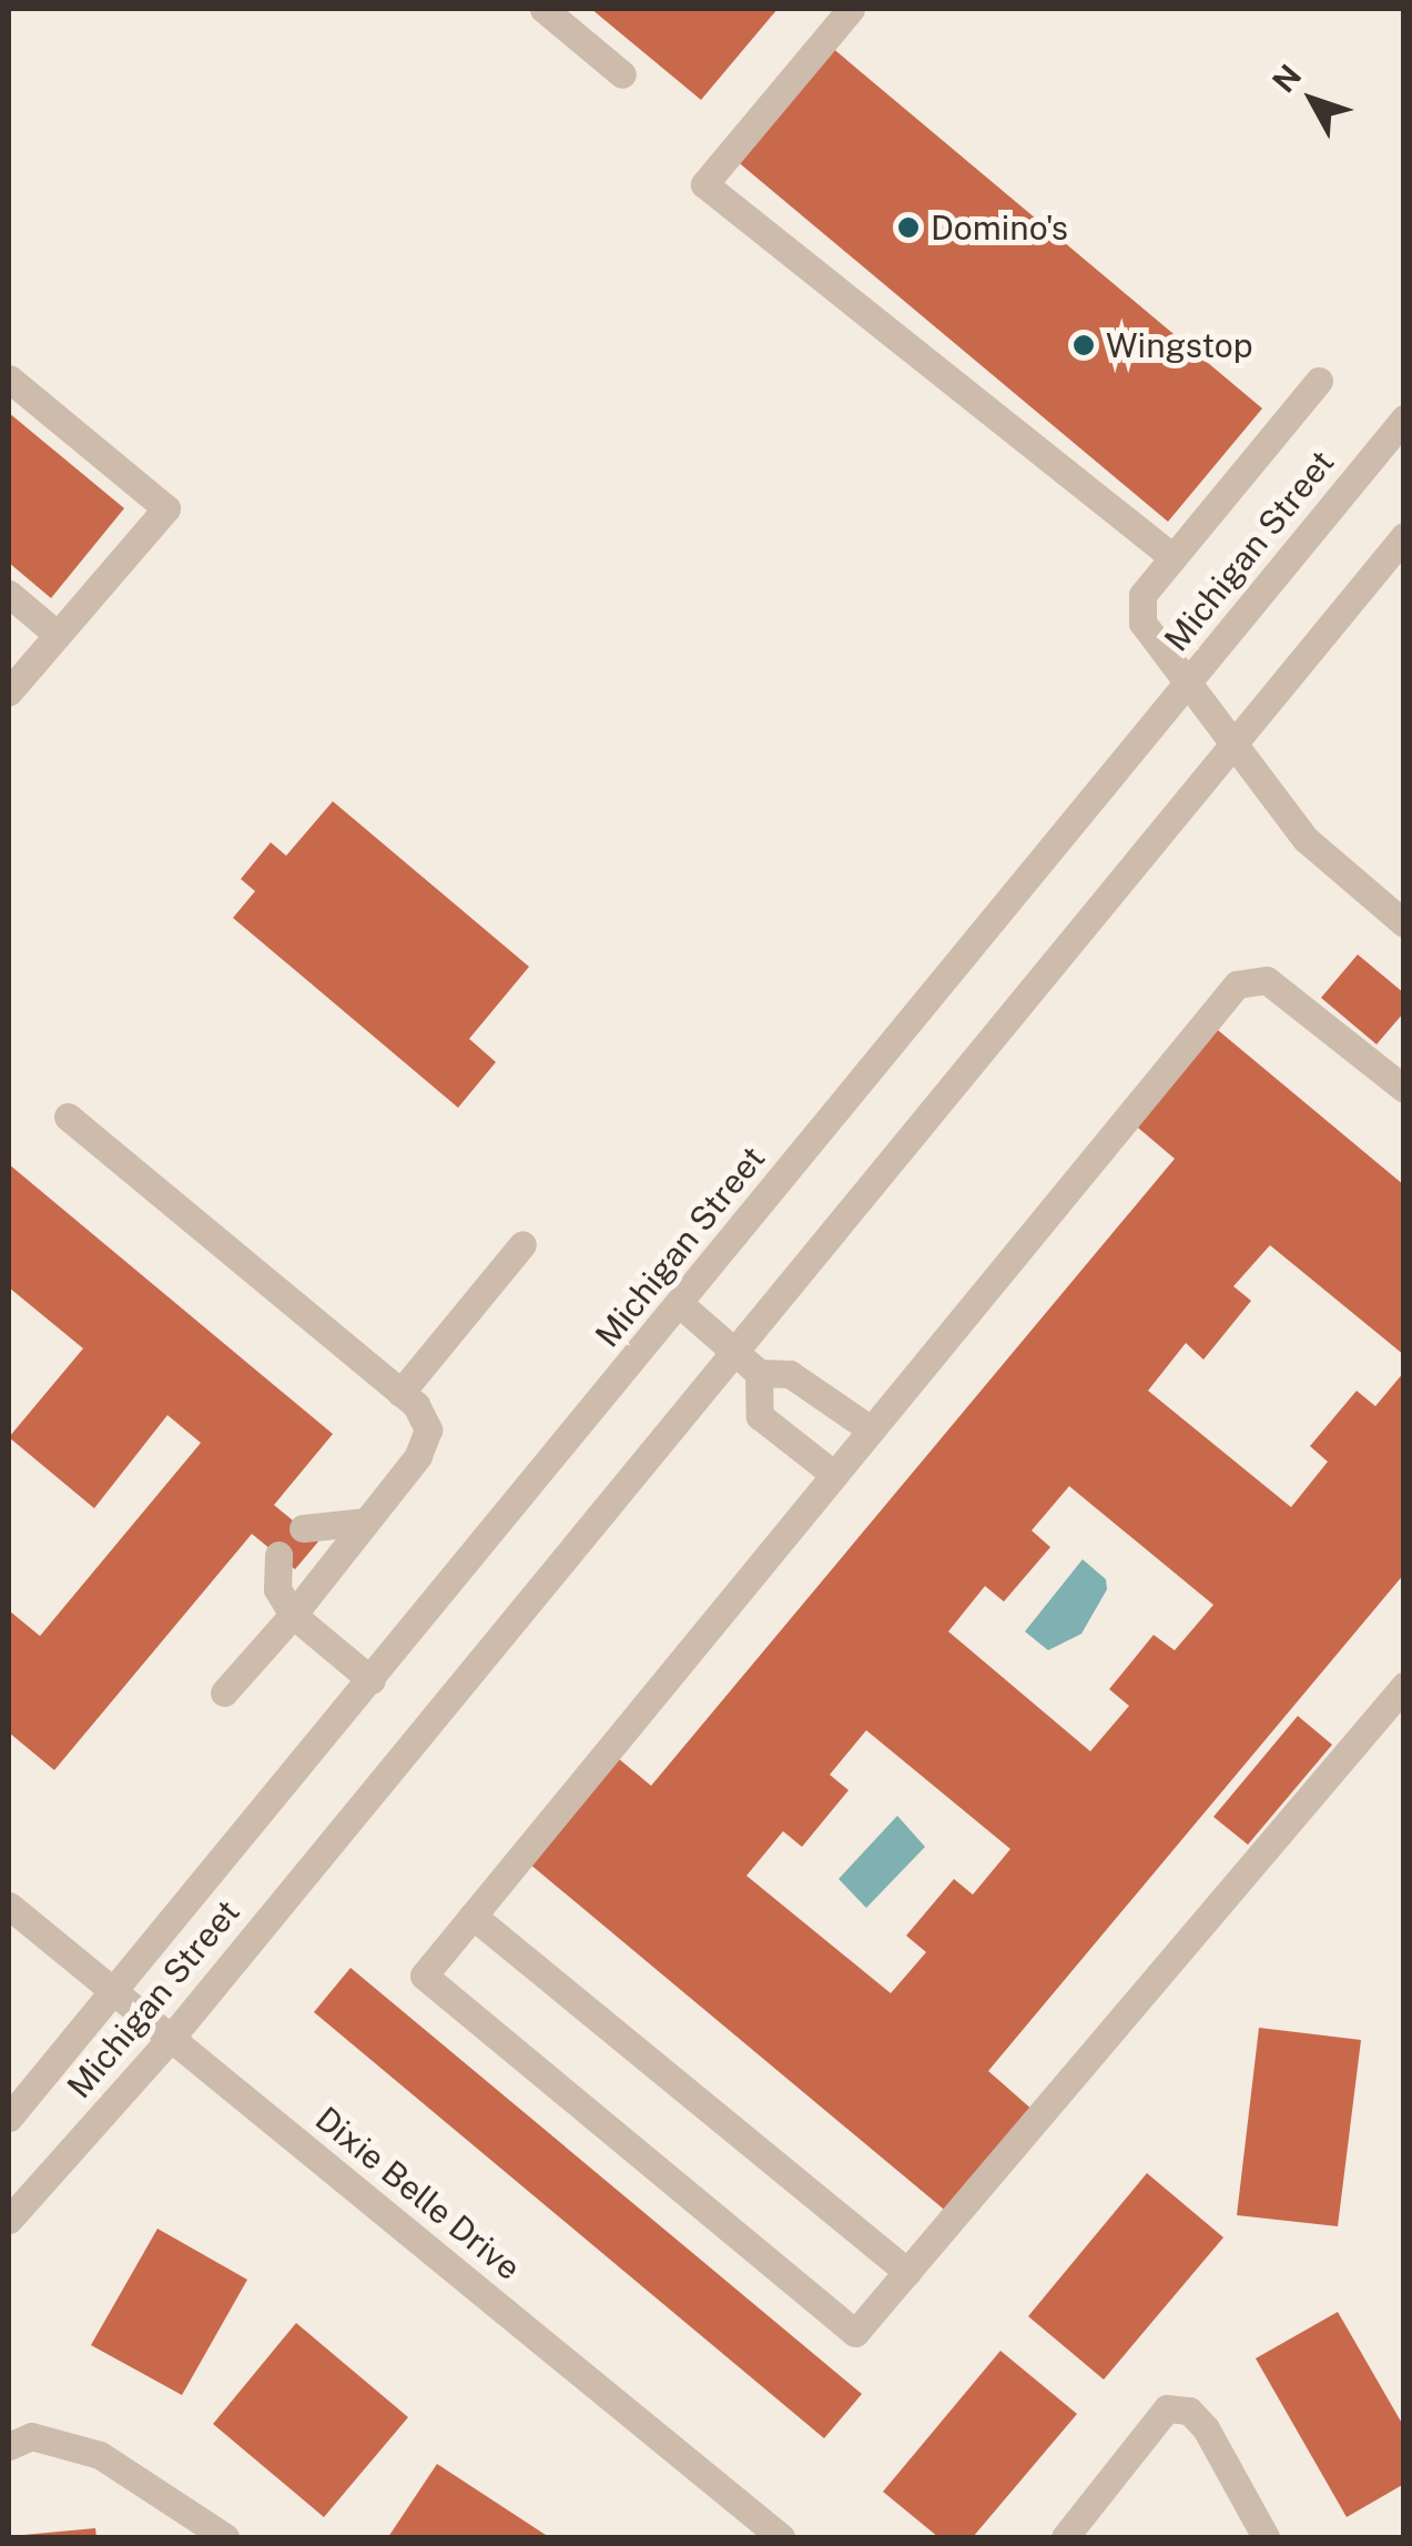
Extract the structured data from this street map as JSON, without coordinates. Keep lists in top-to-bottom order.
{
  "streets": {
    "street": ["Michigan Street", "Dixie Belle Drive"]
  },
  "crossings": [
    ["Michigan Street", "Dixie Belle Drive"]
  ],
  "places": ["Domino's", "Wingstop"],
  "north": "top left"
}
